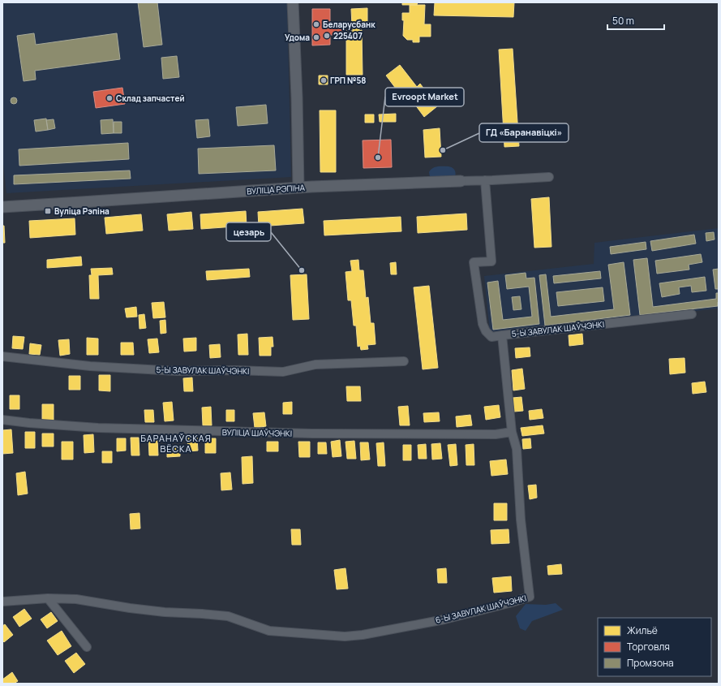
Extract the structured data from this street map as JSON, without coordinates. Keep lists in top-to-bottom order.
{
  "streets": {
    "street": [
      "ВУЛІЦА РЭПІНА",
      "5-Ы ЗАВУЛАК ШАЎЧЭНКІ",
      "ВУЛІЦА ШАЎЧЭНКІ",
      "6-Ы ЗАВУЛАК ШАЎЧЭНКІ"
    ]
  },
  "crossings": [
    ["5-Ы ЗАВУЛАК ШАЎЧЭНКІ", "ВУЛІЦА ШАЎЧЭНКІ"],
    ["5-Ы ЗАВУЛАК ШАЎЧЭНКІ", "6-Ы ЗАВУЛАК ШАЎЧЭНКІ"],
    ["ВУЛІЦА ШАЎЧЭНКІ", "6-Ы ЗАВУЛАК ШАЎЧЭНКІ"]
  ],
  "districts": ["БАРАНАЎСКАЯ ВЁСКА"],
  "places": {
    "other": [
      "Беларусбанк",
      "225407",
      "Удома",
      "ГРП №58",
      "Склад запчастей",
      "ГД «Баранавіцкі»",
      "Evroopt Market",
      "цезарь"
    ],
    "transit": ["Вуліца Рэпіна"]
  },
  "legend": ["Жильё", "Торговля", "Промзона"],
  "scale_bar": "50 m"
}
